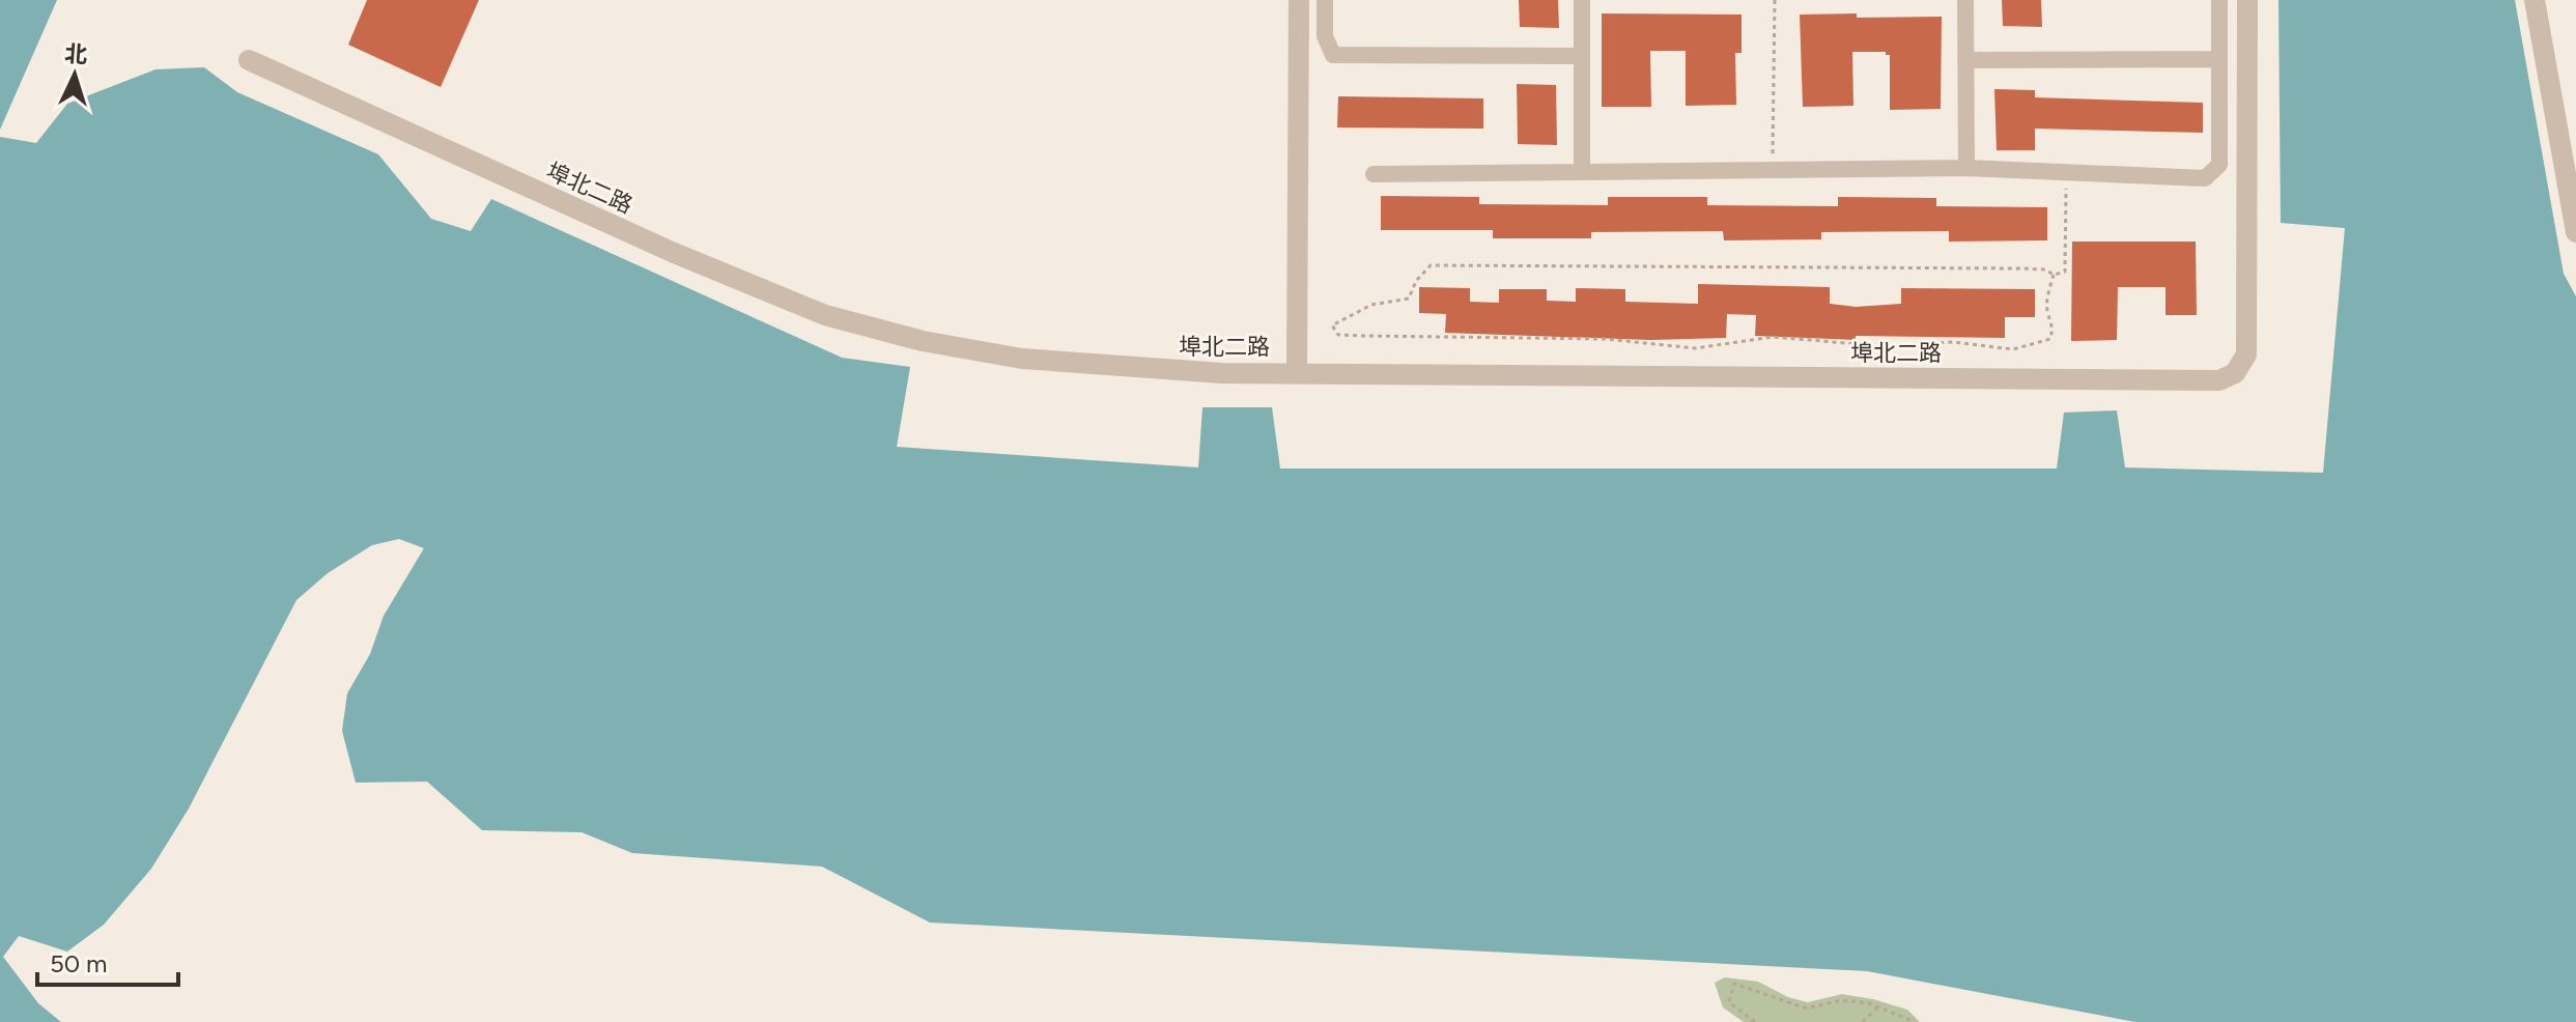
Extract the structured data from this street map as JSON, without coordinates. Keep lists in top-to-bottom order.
{
  "streets": {
    "street": ["埠北二路"]
  },
  "scale_bar": "50 m",
  "north": "top"
}
